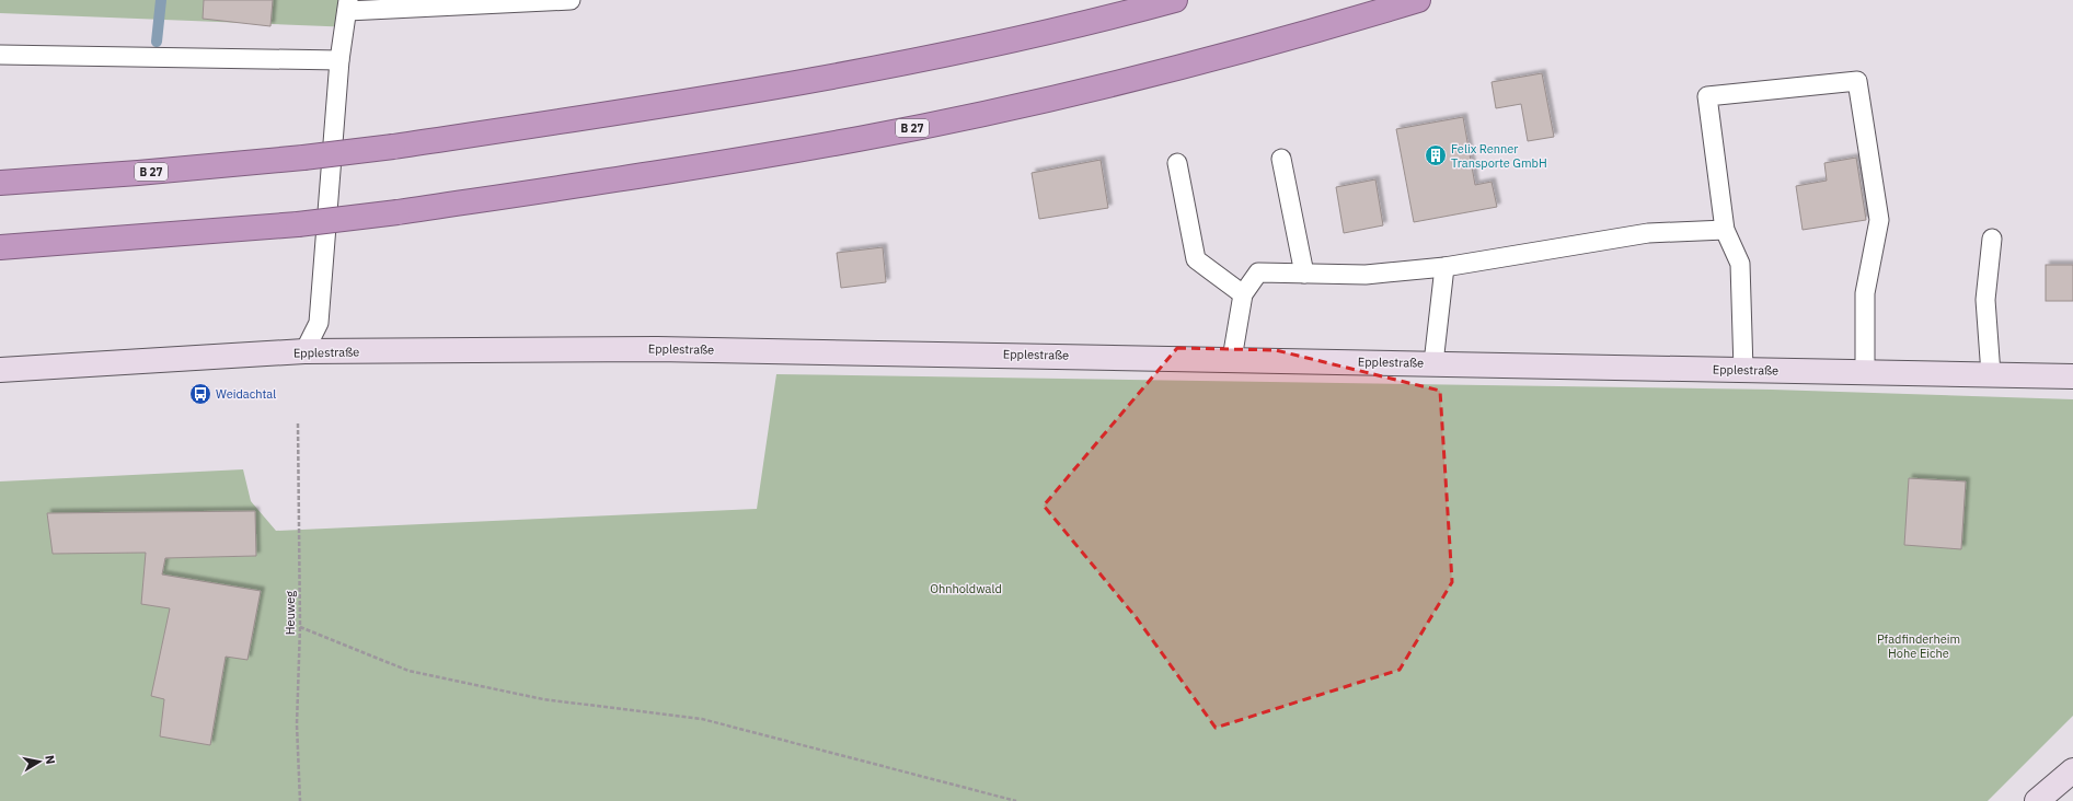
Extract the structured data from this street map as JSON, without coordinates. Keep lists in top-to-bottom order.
{
  "streets": {
    "highway": ["B 27"],
    "main road": ["Epplestraße"],
    "path": ["Heuweg"]
  },
  "parks": ["Ohnholdwald", "Pfadfinderheim Hohe Eiche"],
  "places": {
    "building": ["Felix Renner Transporte GmbH"],
    "bus stop": ["Weidachtal"]
  },
  "north": "right"
}
